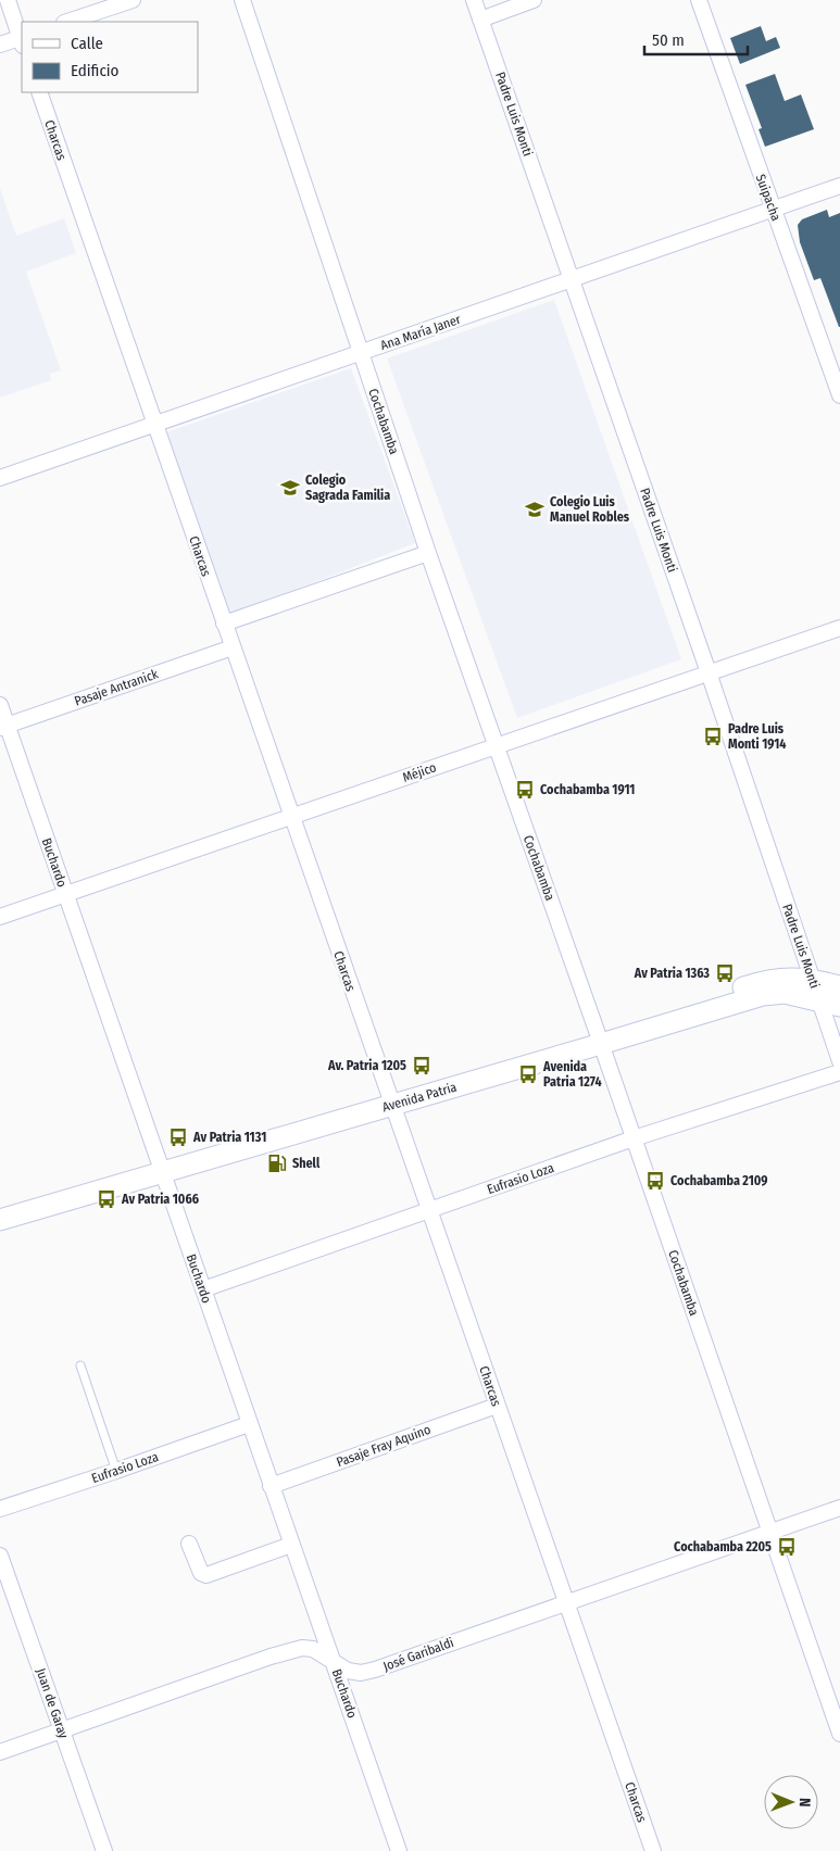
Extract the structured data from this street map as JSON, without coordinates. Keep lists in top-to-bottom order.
{
  "streets": {
    "main road": ["Avenida Patria"],
    "street": [
      "Padre Luis Monti",
      "Charcas",
      "Suipacha",
      "Ana María Janer",
      "Cochabamba",
      "Pasaje Antranick",
      "Méjico",
      "Buchardo",
      "Eufrasio Loza",
      "Pasaje Fray Aquino",
      "José Garibaldi",
      "Juan de Garay"
    ]
  },
  "crossings": [
    ["Padre Luis Monti", "Ana María Janer"],
    ["Padre Luis Monti", "Méjico"],
    ["Padre Luis Monti", "Avenida Patria"],
    ["Charcas", "Ana María Janer"],
    ["Charcas", "Pasaje Antranick"],
    ["Charcas", "Méjico"],
    ["Charcas", "Avenida Patria"],
    ["Charcas", "Eufrasio Loza"],
    ["Charcas", "Pasaje Fray Aquino"],
    ["Charcas", "José Garibaldi"],
    ["Suipacha", "Ana María Janer"],
    ["Ana María Janer", "Cochabamba"],
    ["Cochabamba", "Méjico"],
    ["Cochabamba", "Avenida Patria"],
    ["Cochabamba", "Eufrasio Loza"],
    ["Cochabamba", "José Garibaldi"],
    ["Pasaje Antranick", "Buchardo"],
    ["Méjico", "Buchardo"],
    ["Buchardo", "Avenida Patria"],
    ["Buchardo", "Eufrasio Loza"],
    ["Buchardo", "Pasaje Fray Aquino"],
    ["Buchardo", "José Garibaldi"],
    ["José Garibaldi", "Juan de Garay"]
  ],
  "places": {
    "school or university": ["Colegio Sagrada Familia", "Colegio Luis Manuel Robles"],
    "bus stop": [
      "Padre Luis Monti 1914",
      "Cochabamba 1911",
      "Av Patria 1363",
      "Av. Patria 1205",
      "Avenida Patria 1274",
      "Av Patria 1131",
      "Cochabamba 2109",
      "Av Patria 1066",
      "Cochabamba 2205"
    ],
    "fuel station": ["Shell"]
  },
  "legend": ["Calle", "Edificio"],
  "scale_bar": "50 m",
  "north": "right"
}
